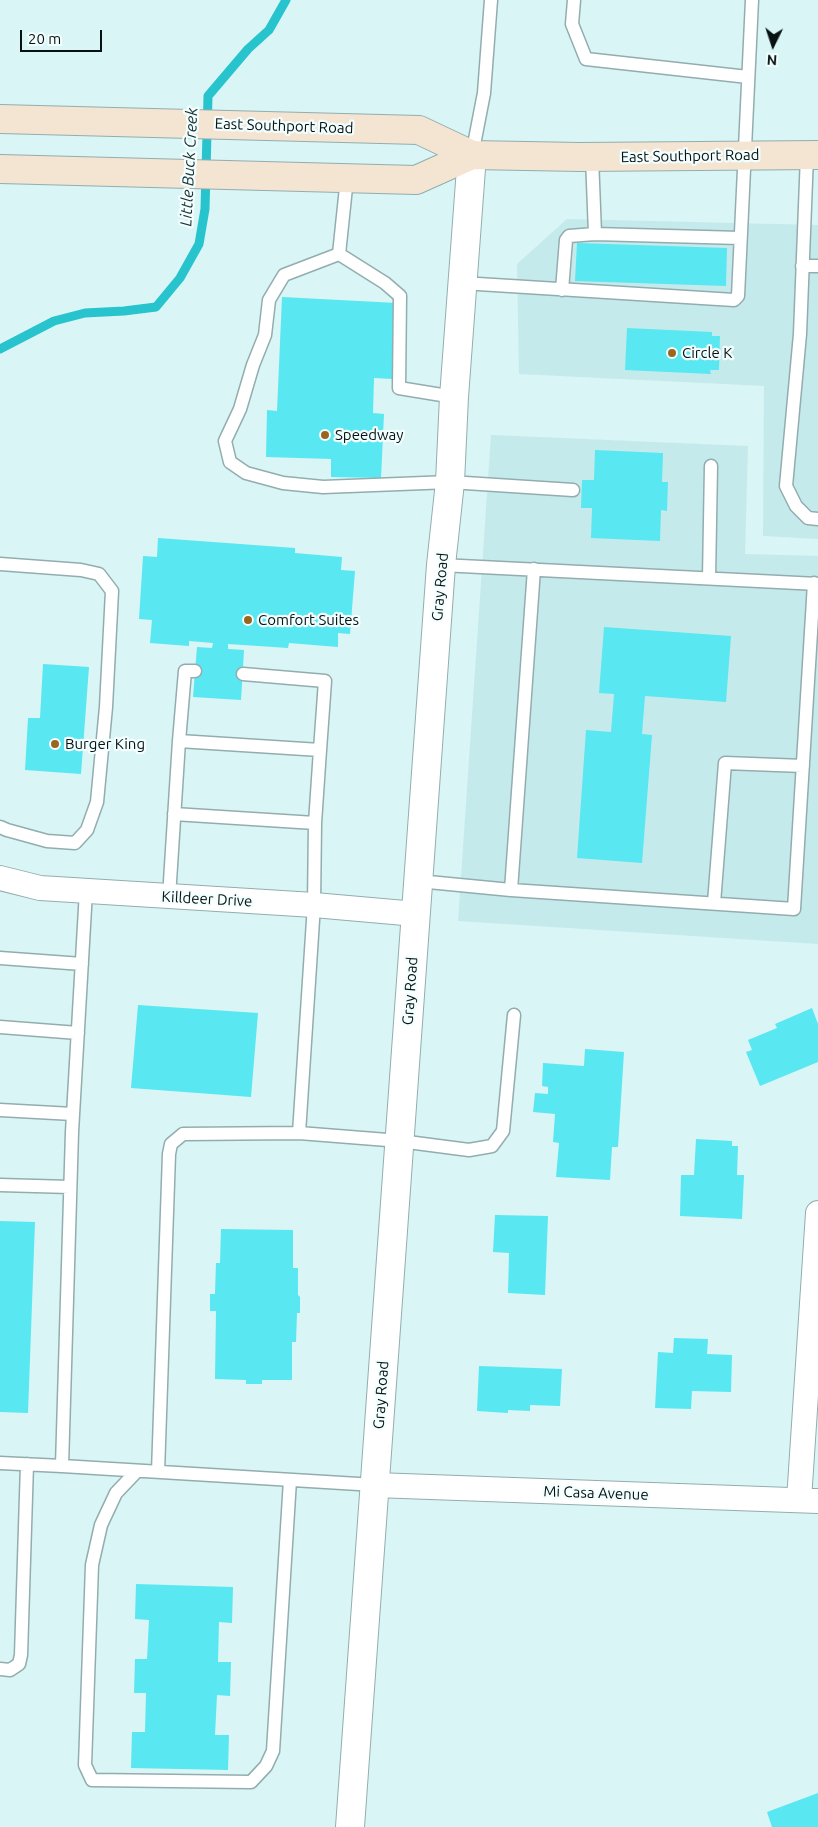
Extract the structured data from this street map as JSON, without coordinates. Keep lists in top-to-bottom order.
{
  "streets": {
    "main road": ["East Southport Road"],
    "street": ["Gray Road", "Killdeer Drive", "Mi Casa Avenue"]
  },
  "crossings": [
    ["East Southport Road", "Gray Road"],
    ["Gray Road", "Killdeer Drive"],
    ["Gray Road", "Mi Casa Avenue"]
  ],
  "water": ["Little Buck Creek"],
  "places": [
    "Circle K",
    "Speedway",
    "Comfort Suites",
    "Burger King"
  ],
  "scale_bar": "20 m",
  "north": "bottom"
}
